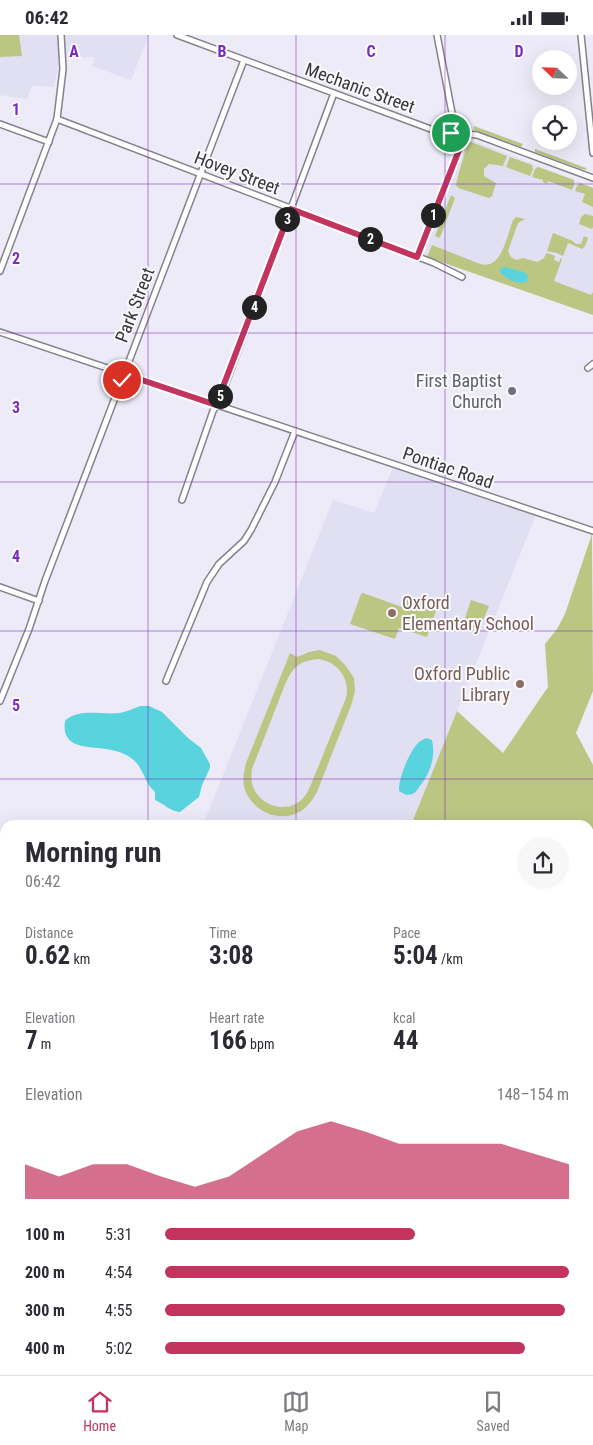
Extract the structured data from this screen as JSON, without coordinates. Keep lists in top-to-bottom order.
{
  "streets": {
    "street": [
      "Mechanic Street",
      "Hovey Street",
      "Park Street",
      "Pontiac Road"
    ]
  },
  "crossings": [
    ["Mechanic Street", "Park Street"],
    ["Hovey Street", "Park Street"],
    ["Park Street", "Pontiac Road"]
  ],
  "places": ["First Baptist Church", "Oxford Elementary School", "Oxford Public Library"],
  "north": "top left",
  "page": {
    "status": "06:42",
    "pins": [
      "1",
      "3",
      "2",
      "4",
      "5"
    ],
    "heading": ["Morning run", "06:42"],
    "stats": [
      ["Distance", "0.62 km"],
      ["Time", "3:08"],
      ["Pace", "5:04 /km"],
      ["Elevation", "7 m"],
      ["Heart rate", "166 bpm"],
      ["kcal", "44"]
    ],
    "chart": ["Elevation", "148–154 m"],
    "list": [
      {
        "name": "100 m",
        "note": "5:31"
      },
      {
        "name": "200 m",
        "note": "4:54"
      },
      {
        "name": "300 m",
        "note": "4:55"
      },
      {
        "name": "400 m",
        "note": "5:02"
      }
    ],
    "tabs": ["Home", "Map", "Saved"]
  },
  "grid": {
    "columns": [
      "A",
      "B",
      "C",
      "D"
    ],
    "rows": [
      "1",
      "2",
      "3",
      "4",
      "5"
    ]
  }
}
